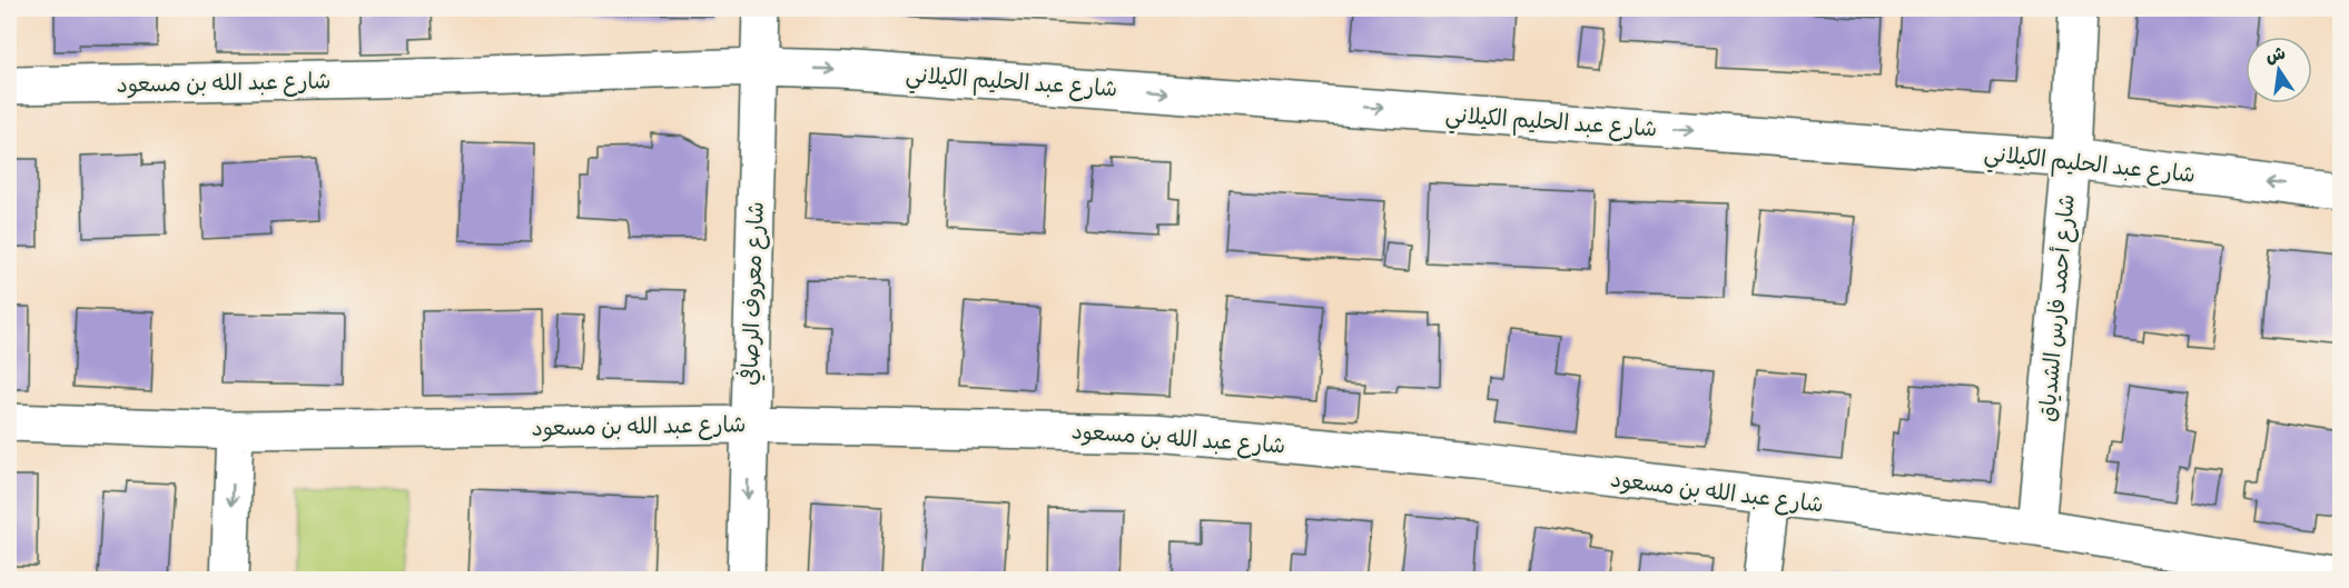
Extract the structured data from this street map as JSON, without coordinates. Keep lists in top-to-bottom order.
{
  "streets": {
    "street": [
      "شارع عبد الحليم الكيلاني",
      "شارع عبد الله بن مسعود",
      "شارع معروف الرصافي",
      "شارع أحمد فارس الشدياق"
    ]
  },
  "crossings": [
    ["شارع عبد الحليم الكيلاني", "شارع عبد الله بن مسعود"],
    ["شارع عبد الحليم الكيلاني", "شارع معروف الرصافي"],
    ["شارع عبد الحليم الكيلاني", "شارع أحمد فارس الشدياق"],
    ["شارع عبد الله بن مسعود", "شارع معروف الرصافي"],
    ["شارع عبد الله بن مسعود", "شارع أحمد فارس الشدياق"]
  ],
  "north": "top"
}
